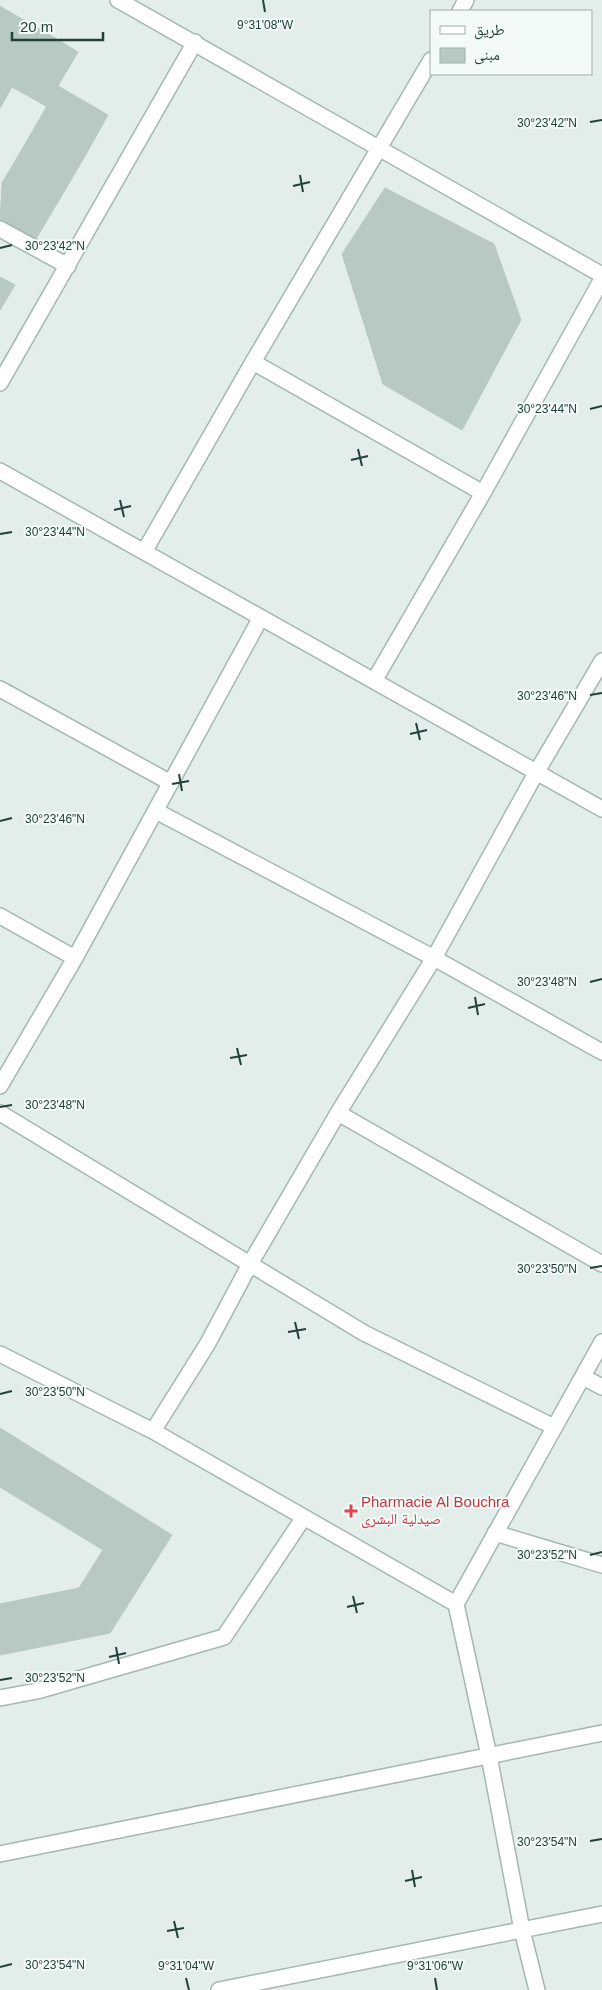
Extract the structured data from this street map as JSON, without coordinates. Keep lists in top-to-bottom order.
{
  "places": {
    "health": ["Pharmacie Al Bouchra صيدلية البشرى"]
  },
  "legend": ["طريق", "مبنى"],
  "scale_bar": "20 m",
  "coordinates": [
    "9°31'08\"W",
    "30°23'42\"N",
    "30°23'44\"N",
    "30°23'46\"N",
    "30°23'48\"N",
    "30°23'50\"N",
    "30°23'52\"N",
    "30°23'54\"N",
    "9°31'04\"W",
    "9°31'06\"W"
  ]
}
